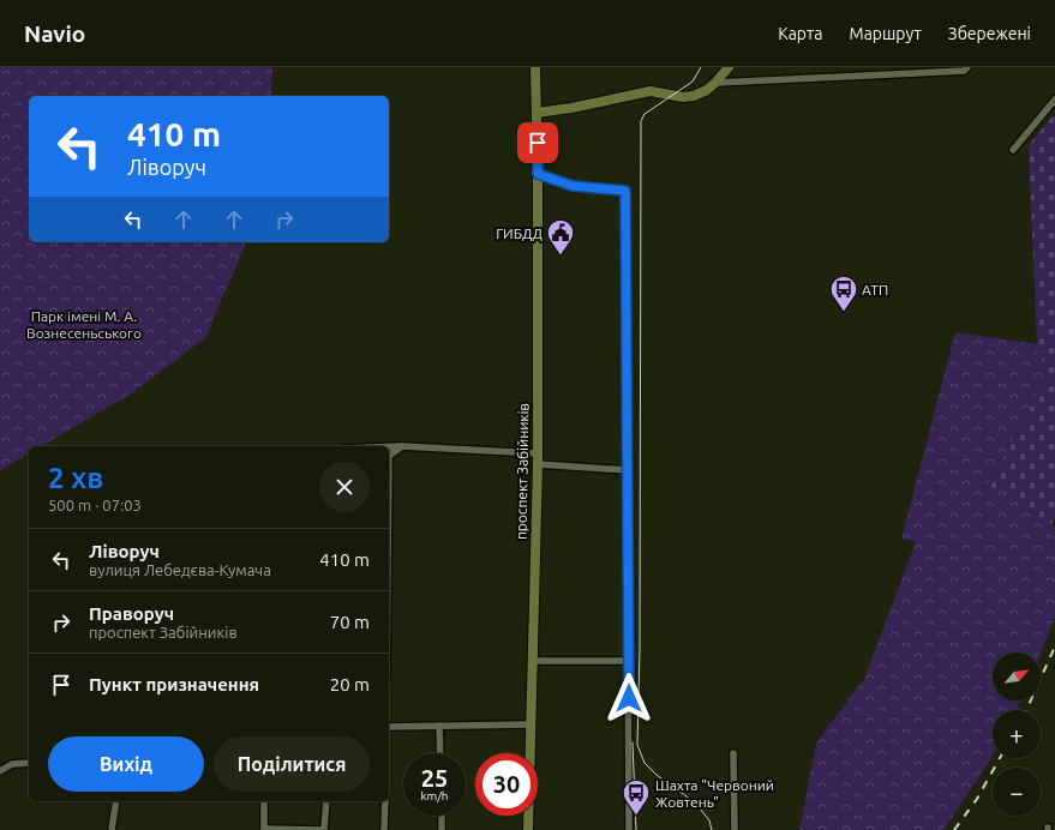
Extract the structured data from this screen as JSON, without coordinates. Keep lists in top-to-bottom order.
{
  "streets": {
    "main road": ["проспект Забійників"]
  },
  "parks": ["Парк імені М. А. Вознесеньського"],
  "places": {
    "public building": ["ГИБДД"],
    "bus stop": ["АТП", "Шахта \"Червоний Жовтень\""]
  },
  "north": "top right",
  "page": {
    "header": "Navio",
    "nav": ["Карта", "Маршрут", "Збережені"],
    "turn": ["410 m", "Ліворуч"],
    "heading": ["2 хв", "500 m · 07:03"],
    "list": [
      {
        "name": "Ліворуч",
        "note": "вулиця Лебедєва-Кумача",
        "value": "410 m"
      },
      {
        "name": "Праворуч",
        "note": "проспект Забійників",
        "value": "70 m"
      },
      {
        "name": "Пункт призначення",
        "value": "20 m"
      }
    ],
    "map_buttons": ["+", "−"],
    "buttons": ["Вихід", "Поділитися"],
    "speed": "25 km/h",
    "limit": "30"
  }
}
